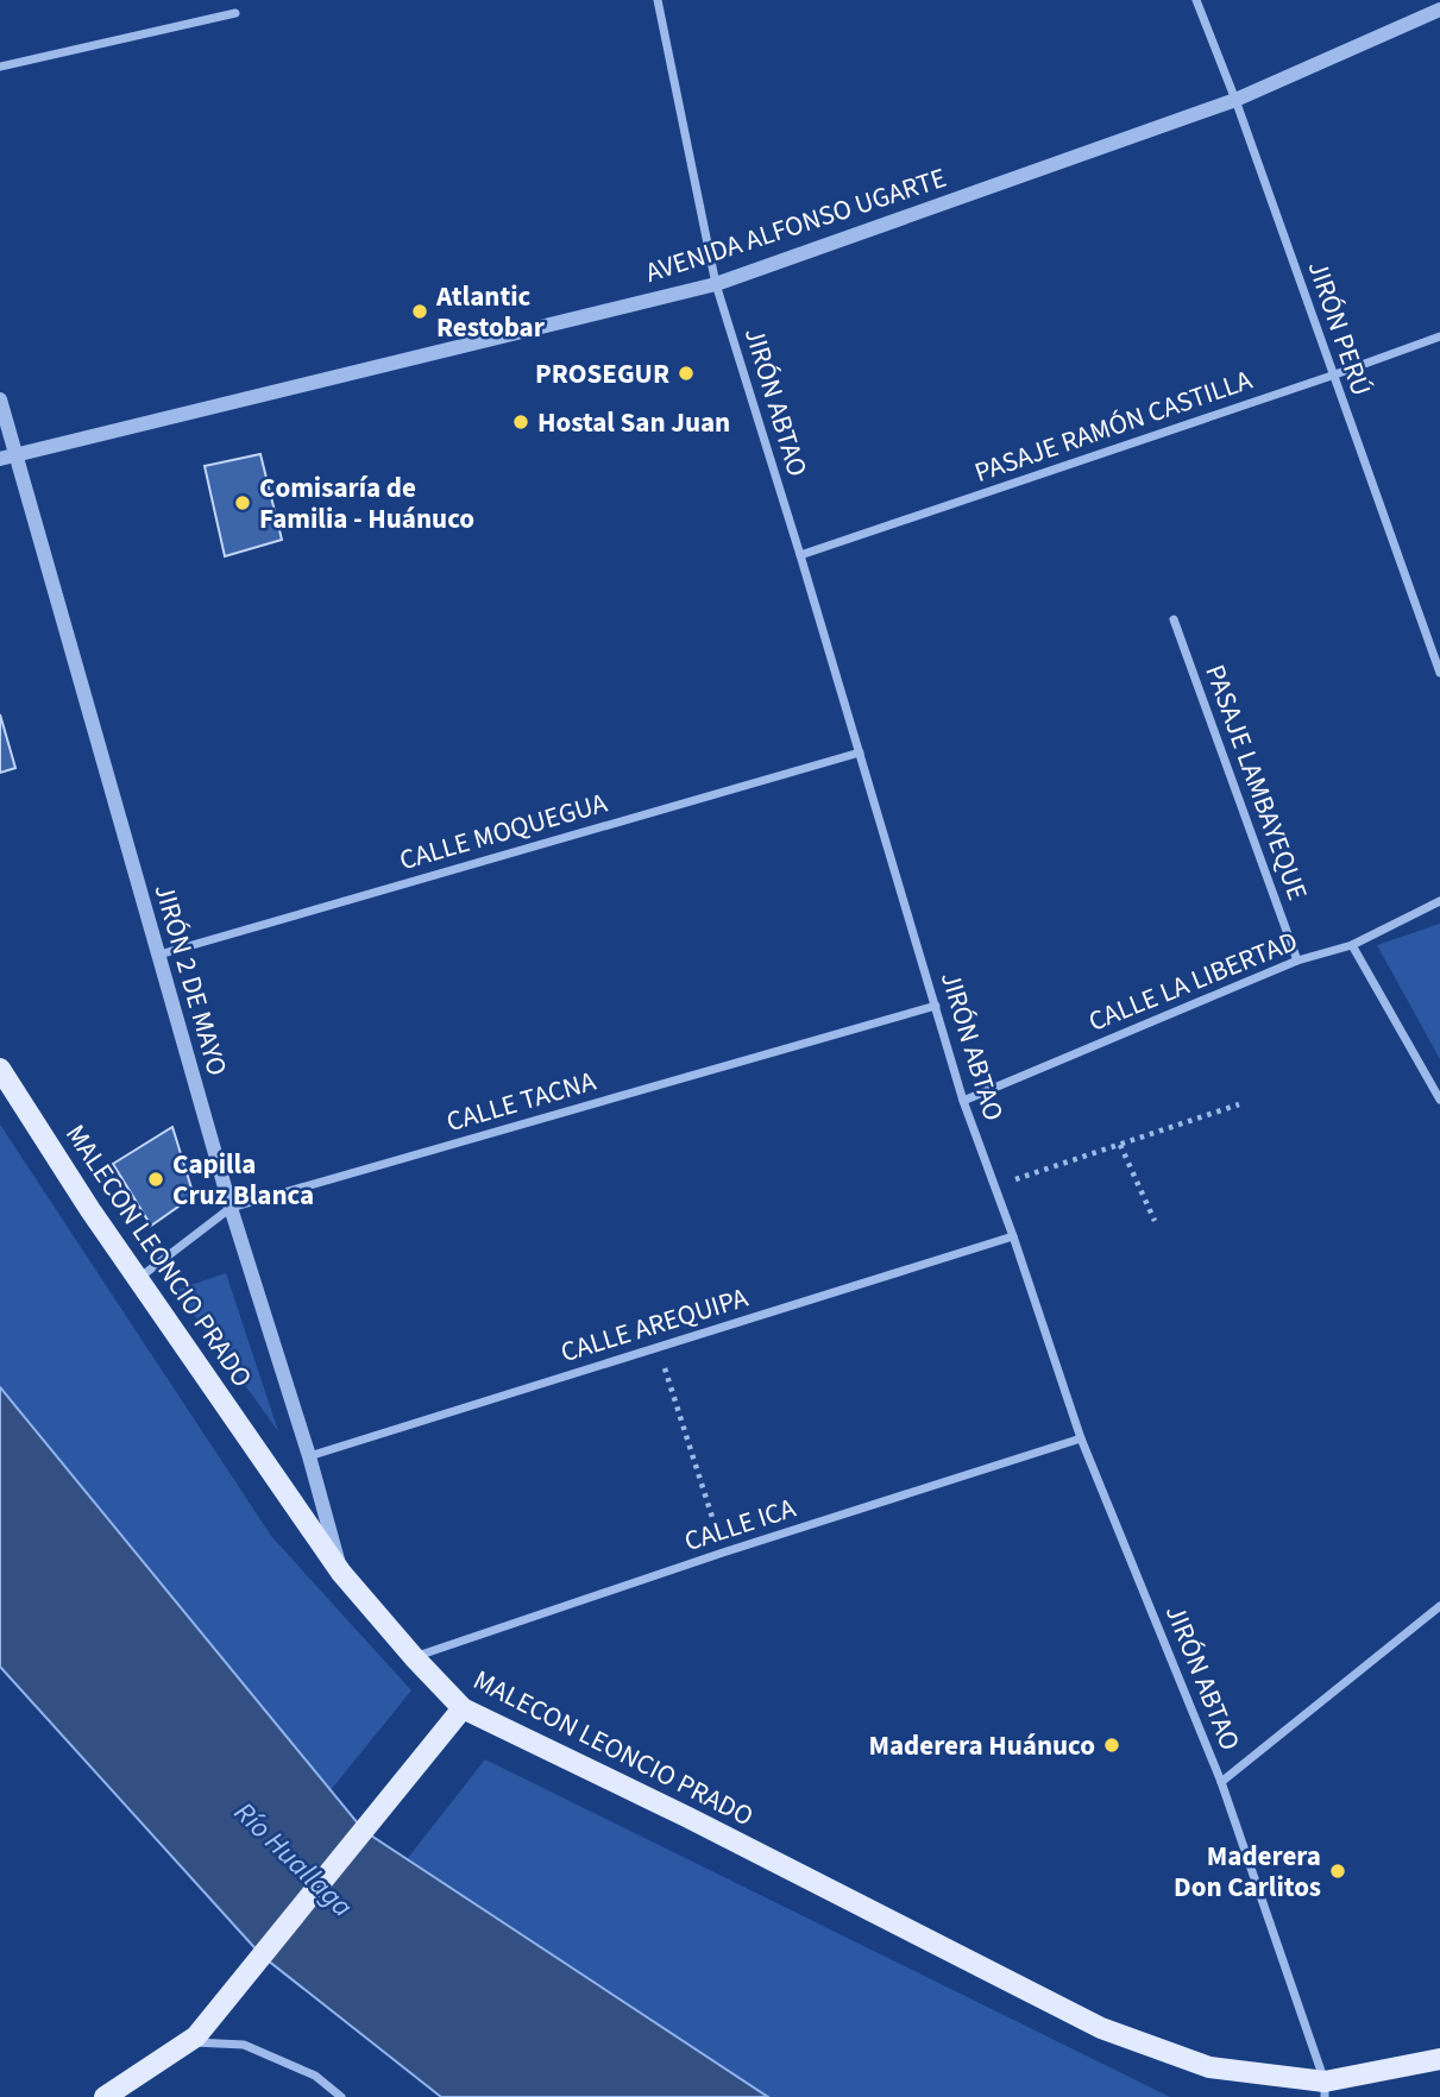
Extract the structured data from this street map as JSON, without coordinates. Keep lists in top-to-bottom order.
{
  "streets": {
    "main road": ["MALECON LEONCIO PRADO"],
    "street": [
      "AVENIDA ALFONSO UGARTE",
      "JIRÓN PERÚ",
      "JIRÓN ABTAO",
      "PASAJE RAMÓN CASTILLA",
      "PASAJE LAMBAYEQUE",
      "CALLE MOQUEGUA",
      "JIRÓN 2 DE MAYO",
      "CALLE LA LIBERTAD",
      "CALLE TACNA",
      "CALLE AREQUIPA",
      "CALLE ICA"
    ]
  },
  "crossings": [
    ["AVENIDA ALFONSO UGARTE", "JIRÓN PERÚ"],
    ["AVENIDA ALFONSO UGARTE", "JIRÓN ABTAO"],
    ["AVENIDA ALFONSO UGARTE", "JIRÓN 2 DE MAYO"],
    ["JIRÓN PERÚ", "PASAJE RAMÓN CASTILLA"],
    ["JIRÓN ABTAO", "PASAJE RAMÓN CASTILLA"],
    ["JIRÓN ABTAO", "CALLE MOQUEGUA"],
    ["JIRÓN ABTAO", "CALLE LA LIBERTAD"],
    ["JIRÓN ABTAO", "CALLE TACNA"],
    ["JIRÓN ABTAO", "MALECON LEONCIO PRADO"],
    ["JIRÓN ABTAO", "CALLE AREQUIPA"],
    ["JIRÓN ABTAO", "CALLE ICA"],
    ["PASAJE LAMBAYEQUE", "CALLE LA LIBERTAD"],
    ["CALLE MOQUEGUA", "JIRÓN 2 DE MAYO"],
    ["JIRÓN 2 DE MAYO", "CALLE TACNA"],
    ["JIRÓN 2 DE MAYO", "MALECON LEONCIO PRADO"],
    ["JIRÓN 2 DE MAYO", "CALLE AREQUIPA"],
    ["CALLE TACNA", "MALECON LEONCIO PRADO"],
    ["MALECON LEONCIO PRADO", "CALLE ICA"]
  ],
  "water": ["Río Huallaga"],
  "places": [
    "Atlantic Restobar",
    "PROSEGUR",
    "Hostal San Juan",
    "Comisaría de Familia - Huánuco",
    "Capilla Cruz Blanca",
    "Maderera Huánuco",
    "Maderera Don Carlitos"
  ]
}
